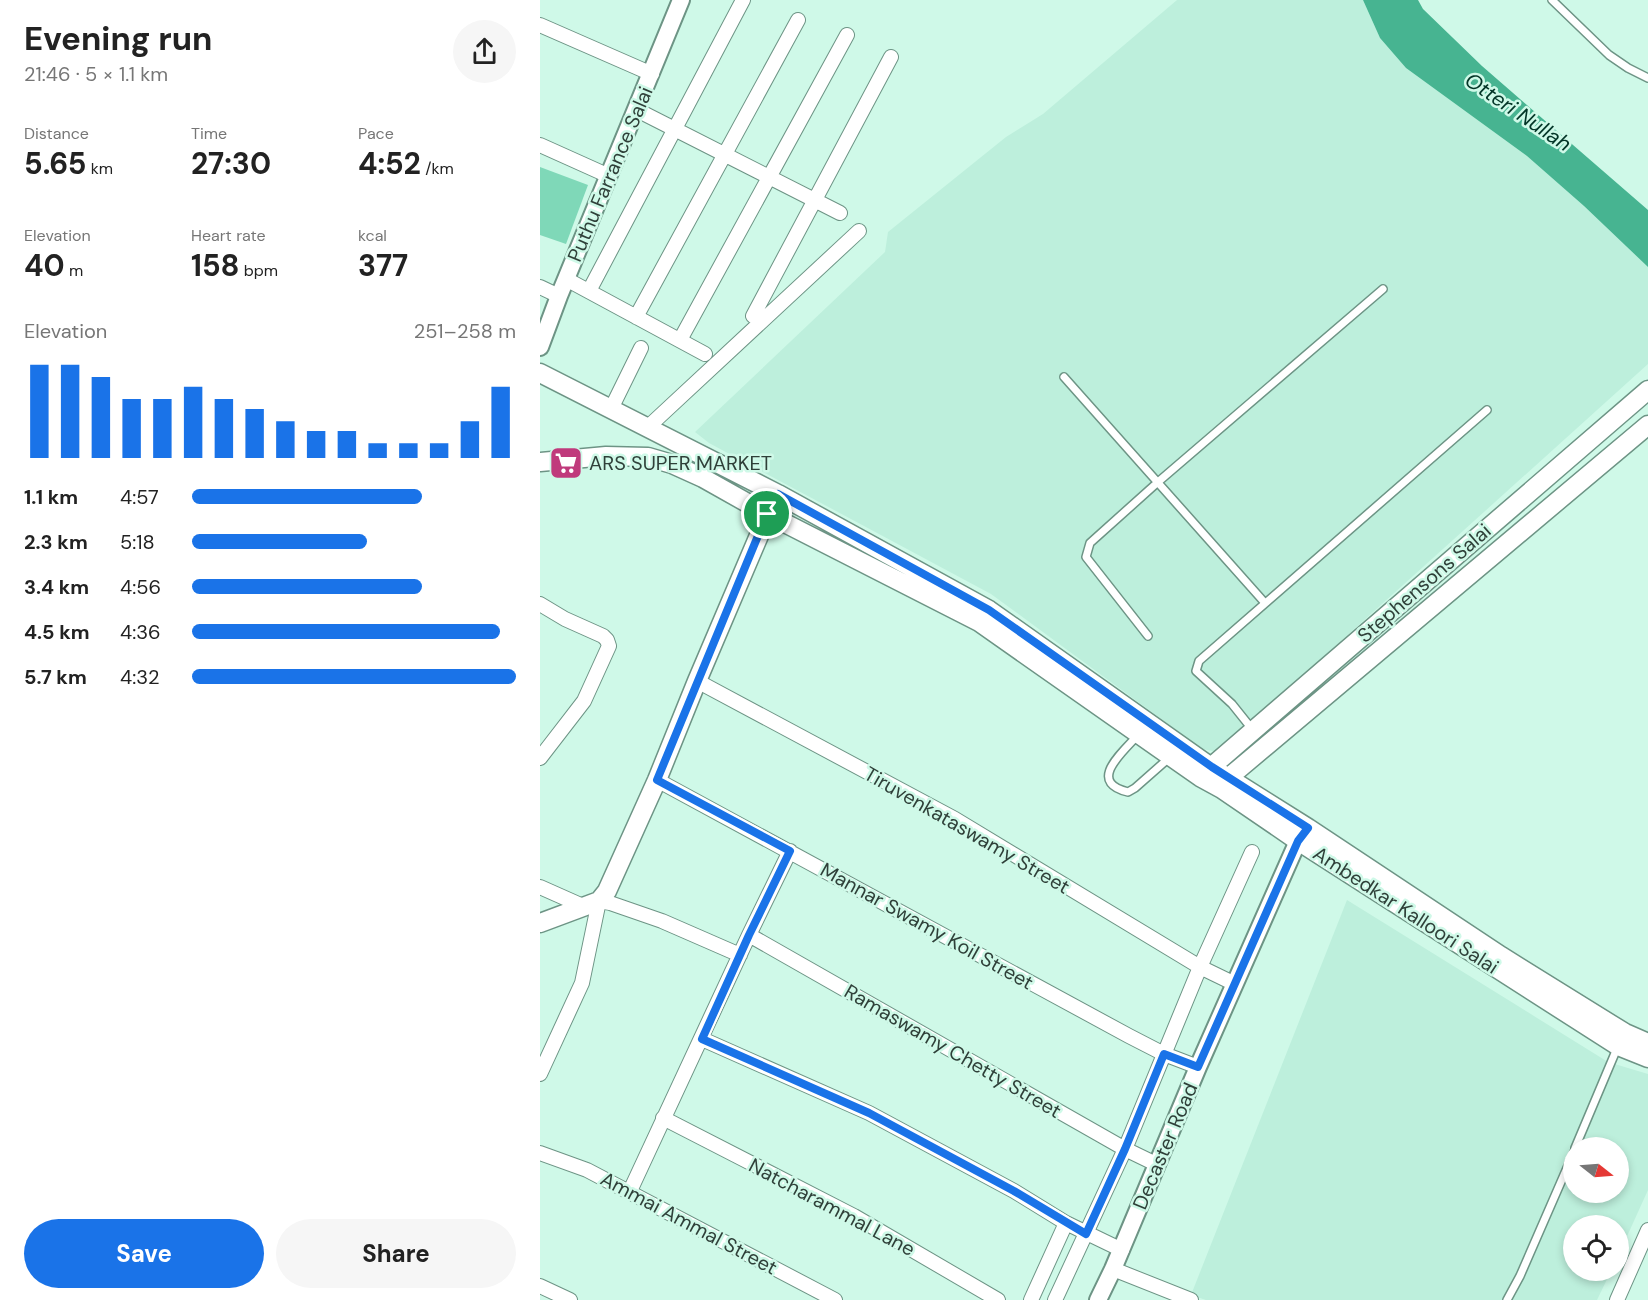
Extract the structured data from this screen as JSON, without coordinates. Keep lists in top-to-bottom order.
{
  "streets": {
    "main road": ["Stephensons Salai", "Ambedkar Kalloori Salai"],
    "street": [
      "Puthu Farrance Salai",
      "Tiruvenkataswamy Street",
      "Mannar Swamy Koil Street",
      "Ramaswamy Chetty Street",
      "Decaster Road",
      "Natcharammal Lane",
      "Ammai Ammal Street"
    ]
  },
  "crossings": [
    ["Stephensons Salai", "Ambedkar Kalloori Salai"],
    ["Tiruvenkataswamy Street", "Decaster Road"],
    ["Ambedkar Kalloori Salai", "Decaster Road"],
    ["Mannar Swamy Koil Street", "Decaster Road"],
    ["Ramaswamy Chetty Street", "Decaster Road"]
  ],
  "water": ["Otteri Nullah"],
  "places": {
    "supermarket": ["ARS SUPER MARKET"]
  },
  "north": "right",
  "page": {
    "heading": ["Evening run", "21:46 · 5 × 1.1 km"],
    "stats": [
      ["Distance", "5.65 km"],
      ["Time", "27:30"],
      ["Pace", "4:52 /km"],
      ["Elevation", "40 m"],
      ["Heart rate", "158 bpm"],
      ["kcal", "377"]
    ],
    "chart": ["Elevation", "251–258 m"],
    "list": [
      {
        "name": "1.1 km",
        "note": "4:57"
      },
      {
        "name": "2.3 km",
        "note": "5:18"
      },
      {
        "name": "3.4 km",
        "note": "4:56"
      },
      {
        "name": "4.5 km",
        "note": "4:36"
      },
      {
        "name": "5.7 km",
        "note": "4:32"
      }
    ],
    "buttons": ["Save", "Share"]
  }
}
